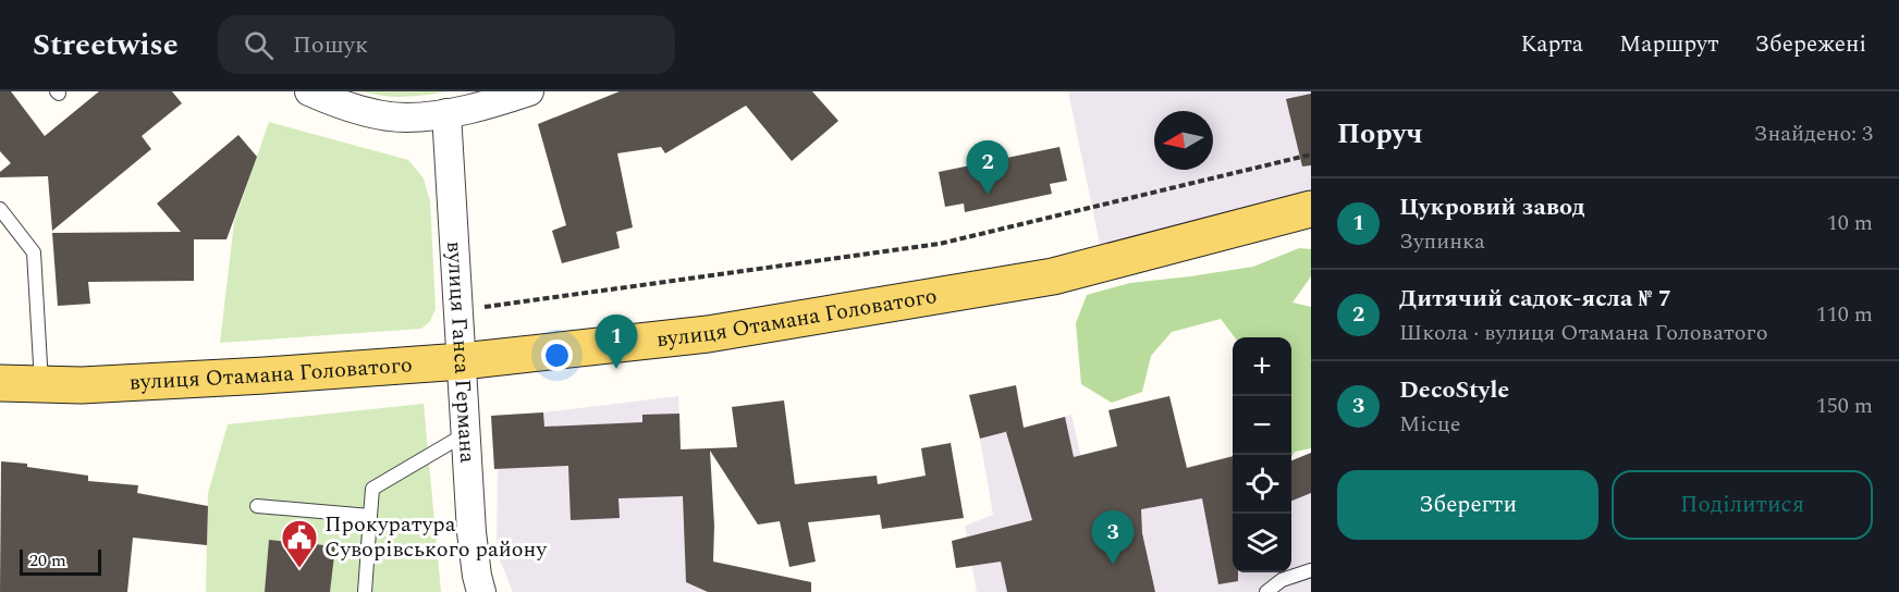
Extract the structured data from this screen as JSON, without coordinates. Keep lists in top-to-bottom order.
{
  "streets": {
    "main road": ["вулиця Отамана Головатого"],
    "street": ["вулиця Ганса Германа"]
  },
  "crossings": [
    ["вулиця Отамана Головатого", "вулиця Ганса Германа"]
  ],
  "places": {
    "public building": ["Прокуратура Суворівського району"]
  },
  "scale_bar": "20 m",
  "north": "left",
  "page": {
    "header": "Streetwise",
    "search": "Пошук",
    "nav": ["Карта", "Маршрут", "Збережені"],
    "heading": ["Поруч", "Знайдено: 3"],
    "pins": ["2", "1", "3"],
    "list": [
      {
        "mark": "1",
        "name": "Цукровий завод",
        "note": "Зупинка",
        "value": "10 m"
      },
      {
        "mark": "2",
        "name": "Дитячий садок-ясла № 7",
        "note": "Школа · вулиця Отамана Головатого",
        "value": "110 m"
      },
      {
        "mark": "3",
        "name": "DecoStyle",
        "note": "Місце",
        "value": "150 m"
      }
    ],
    "map_buttons": ["+", "−"],
    "buttons": ["Зберегти", "Поділитися"],
    "scale": "20 m"
  }
}
